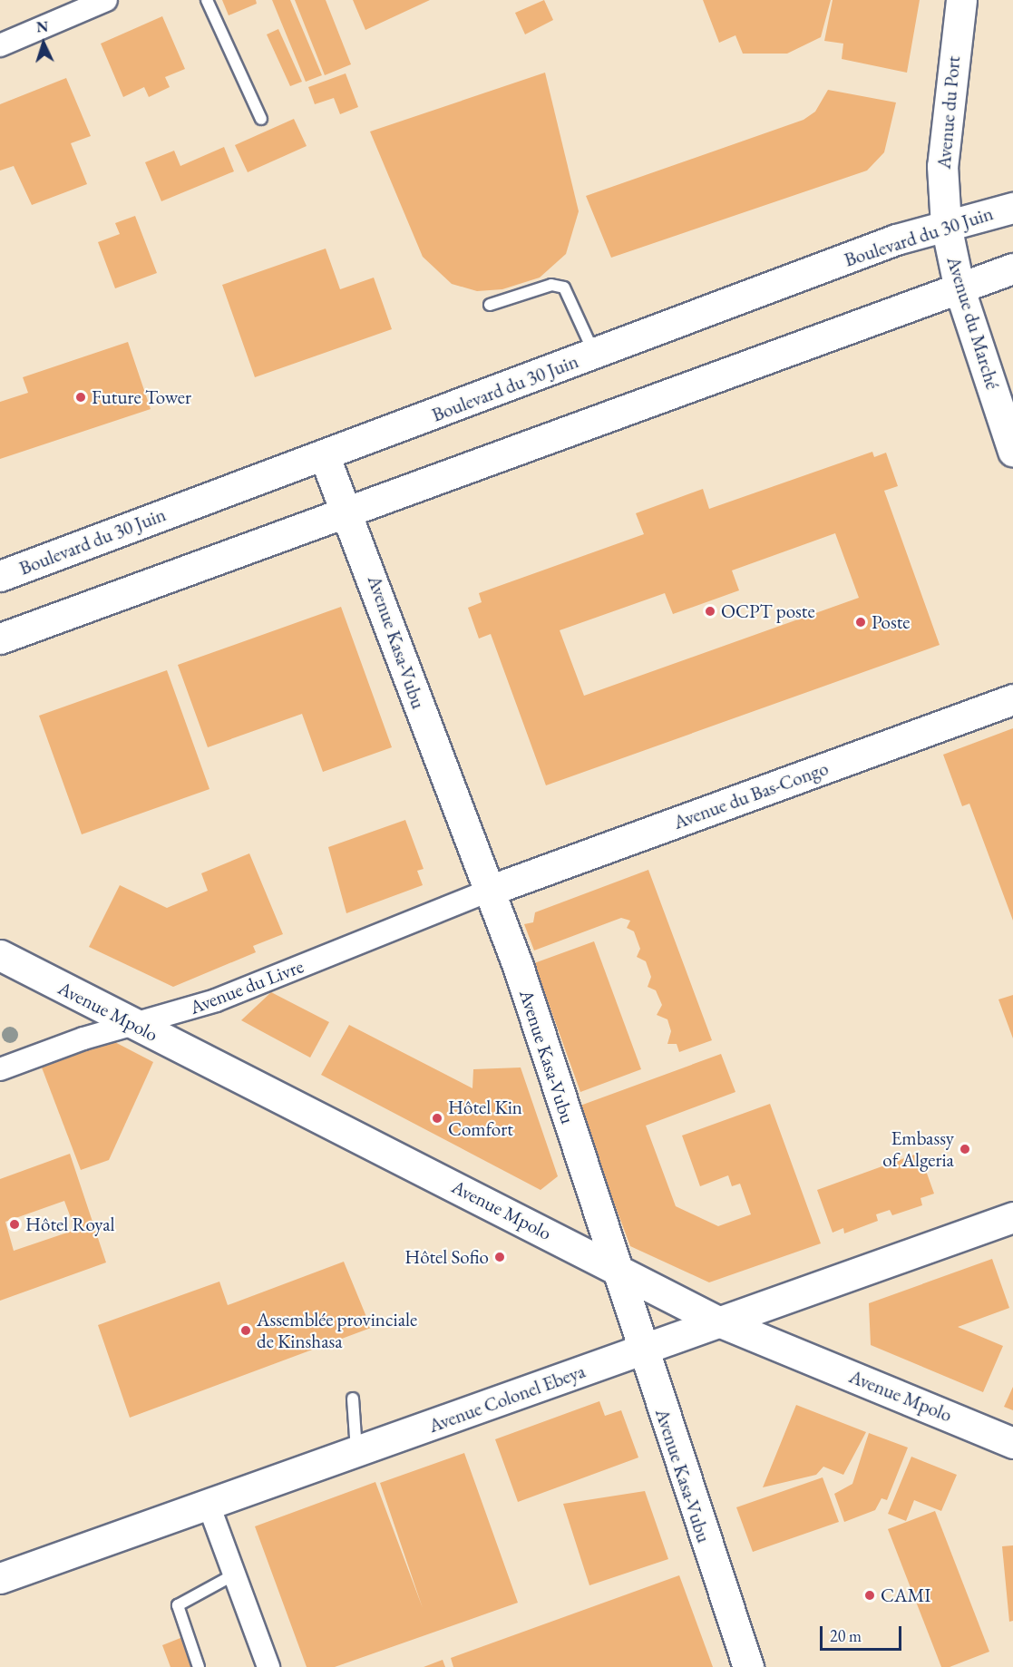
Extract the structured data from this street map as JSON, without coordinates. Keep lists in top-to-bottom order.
{
  "streets": {
    "main road": [
      "Avenue du Port",
      "Boulevard du 30 Juin",
      "Avenue du Marché",
      "Avenue Kasa-Vubu",
      "Avenue du Bas-Congo",
      "Avenue Mpolo",
      "Avenue Colonel Ebeya"
    ],
    "street": ["Avenue du Livre"]
  },
  "crossings": [
    ["Avenue du Port", "Boulevard du 30 Juin"],
    ["Avenue du Port", "Avenue du Marché"],
    ["Boulevard du 30 Juin", "Avenue du Marché"],
    ["Boulevard du 30 Juin", "Avenue Kasa-Vubu"],
    ["Avenue Kasa-Vubu", "Avenue du Bas-Congo"],
    ["Avenue Kasa-Vubu", "Avenue du Livre"],
    ["Avenue Kasa-Vubu", "Avenue Mpolo"],
    ["Avenue Kasa-Vubu", "Avenue Colonel Ebeya"],
    ["Avenue du Bas-Congo", "Avenue du Livre"],
    ["Avenue du Livre", "Avenue Mpolo"],
    ["Avenue Mpolo", "Avenue Colonel Ebeya"]
  ],
  "places": [
    "Future Tower",
    "OCPT poste",
    "Poste",
    "Hôtel Kin Comfort",
    "Embassy of Algeria",
    "Hôtel Royal",
    "Hôtel Sofio",
    "Assemblée provinciale de Kinshasa",
    "CAMI"
  ],
  "scale_bar": "20 m",
  "north": "top"
}
